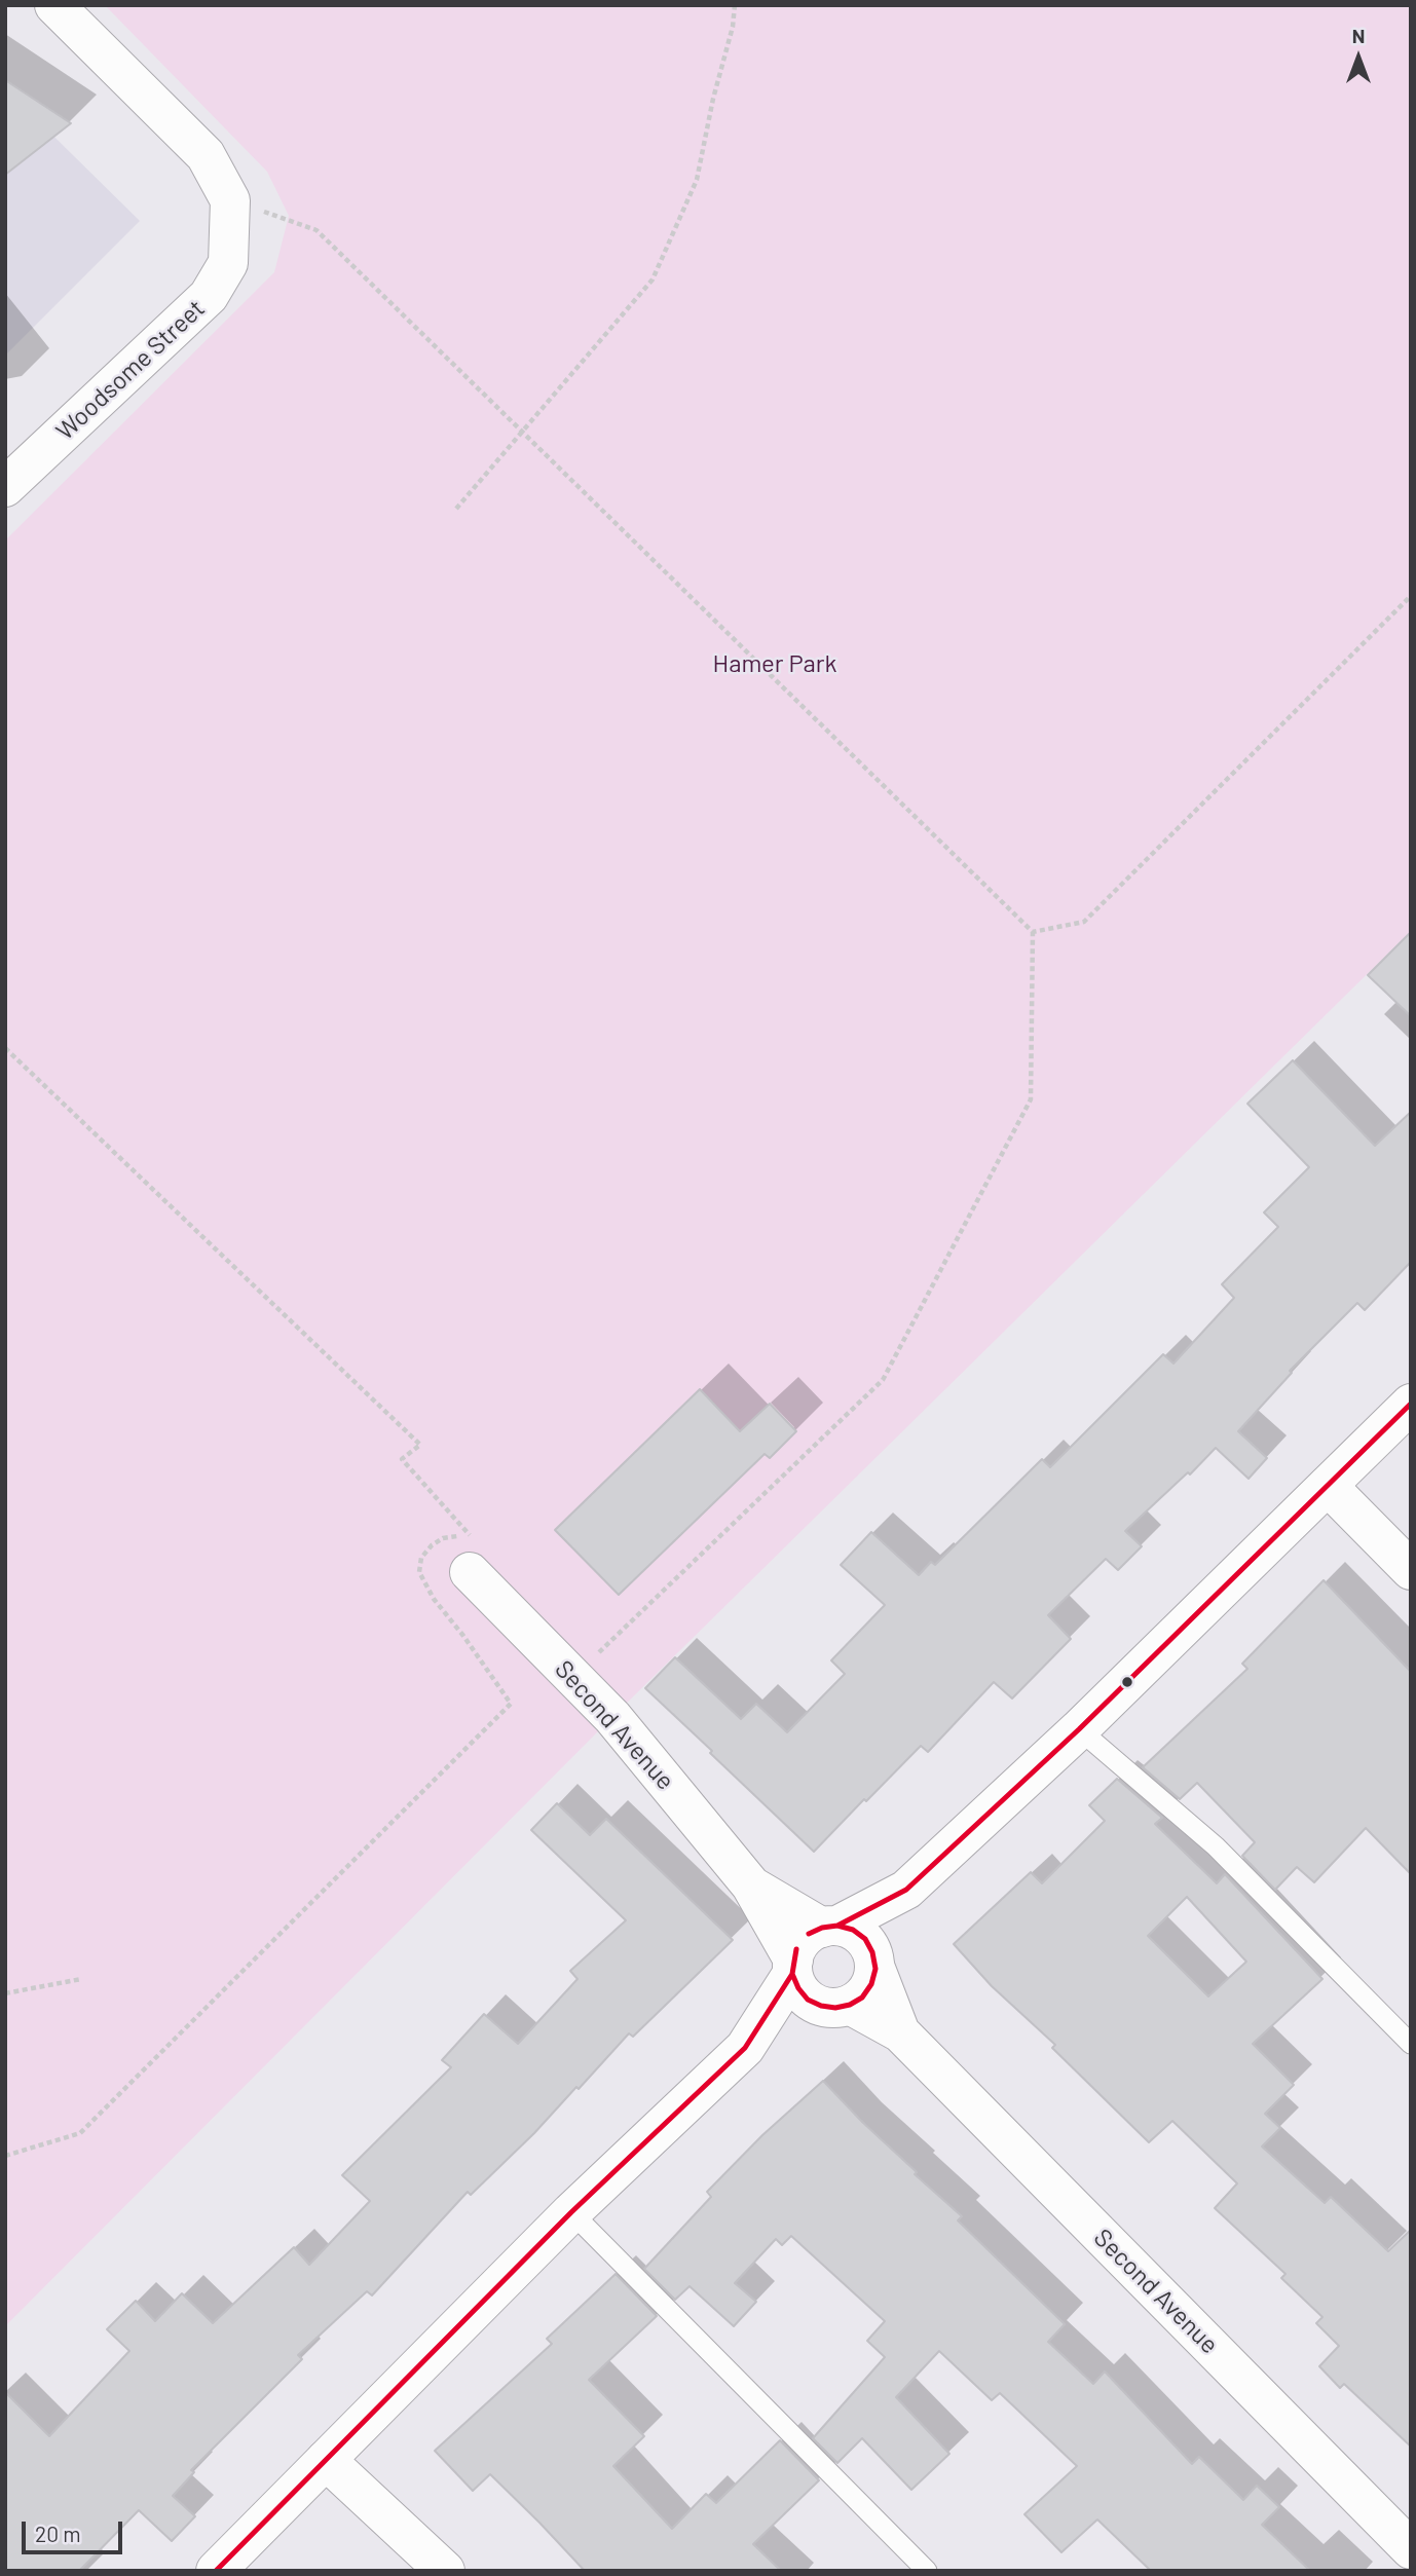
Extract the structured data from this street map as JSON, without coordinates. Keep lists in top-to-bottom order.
{
  "streets": {
    "street": ["Woodsome Street", "Second Avenue"]
  },
  "parks": ["Hamer Park"],
  "scale_bar": "20 m",
  "north": "top"
}
